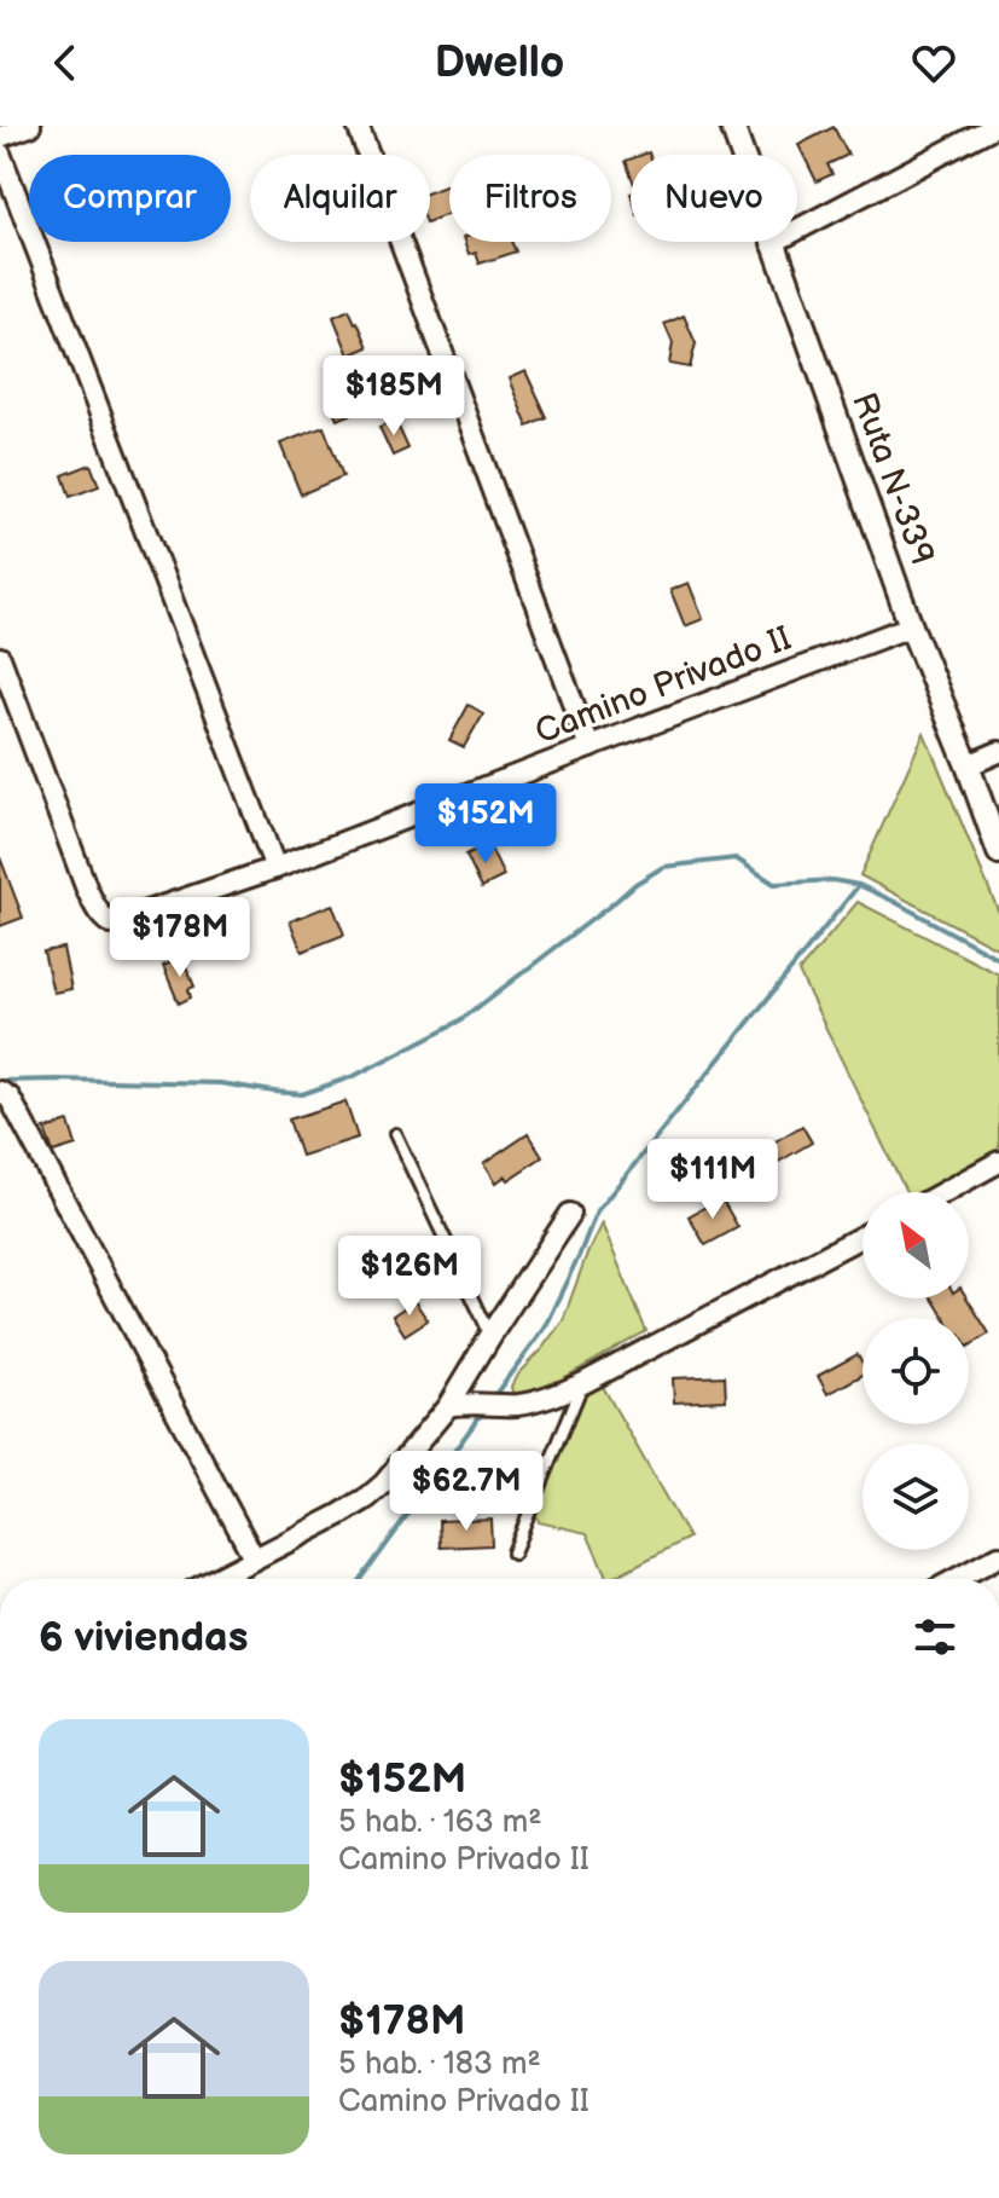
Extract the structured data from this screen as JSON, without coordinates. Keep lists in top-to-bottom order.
{
  "streets": {
    "street": ["Ruta N-339", "Camino Privado II"]
  },
  "crossings": [
    ["Ruta N-339", "Camino Privado II"]
  ],
  "north": "top left",
  "page": {
    "header": "Dwello",
    "chip": [
      "Comprar",
      "Alquilar",
      "Filtros",
      "Nuevo"
    ],
    "price": [
      "$185M",
      "$152M",
      "$178M",
      "$111M",
      "$126M",
      "$62.7M"
    ],
    "heading": "6 viviendas",
    "list": [
      {
        "name": "$152M",
        "note": "5 hab. · 163 m² · Camino Privado II"
      },
      {
        "name": "$178M",
        "note": "5 hab. · 183 m² · Camino Privado II"
      }
    ]
  }
}
